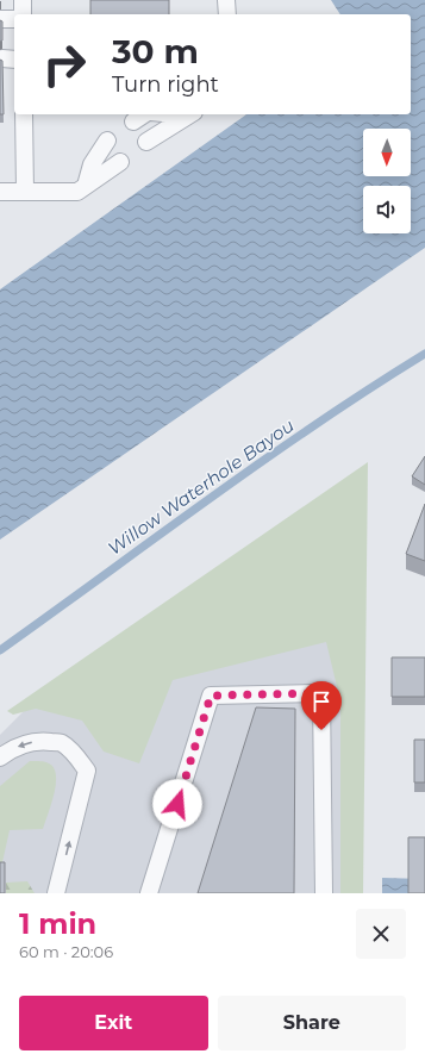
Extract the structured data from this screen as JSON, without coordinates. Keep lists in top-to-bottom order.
{
  "water": ["Willow Waterhole Bayou"],
  "north": "bottom",
  "page": {
    "turn": ["30 m", "Turn right"],
    "heading": ["1 min", "60 m · 20:06"],
    "buttons": ["Exit", "Share"]
  }
}
